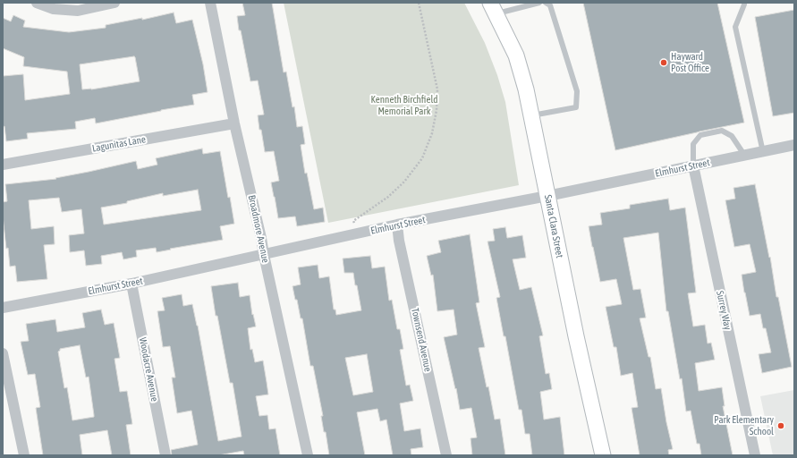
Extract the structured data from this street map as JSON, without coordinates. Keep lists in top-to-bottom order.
{
  "streets": {
    "main road": ["Santa Clara Street"],
    "street": [
      "Lagunitas Lane",
      "Elmhurst Street",
      "Broadmore Avenue",
      "Surrey Way",
      "Townsend Avenue",
      "Woodacre Avenue"
    ]
  },
  "crossings": [
    ["Lagunitas Lane", "Broadmore Avenue"],
    ["Elmhurst Street", "Santa Clara Street"],
    ["Elmhurst Street", "Broadmore Avenue"],
    ["Elmhurst Street", "Surrey Way"],
    ["Elmhurst Street", "Townsend Avenue"],
    ["Elmhurst Street", "Woodacre Avenue"]
  ],
  "parks": ["Kenneth Birchfield Memorial Park"],
  "places": ["Hayward Post Office", "Park Elementary School"]
}
